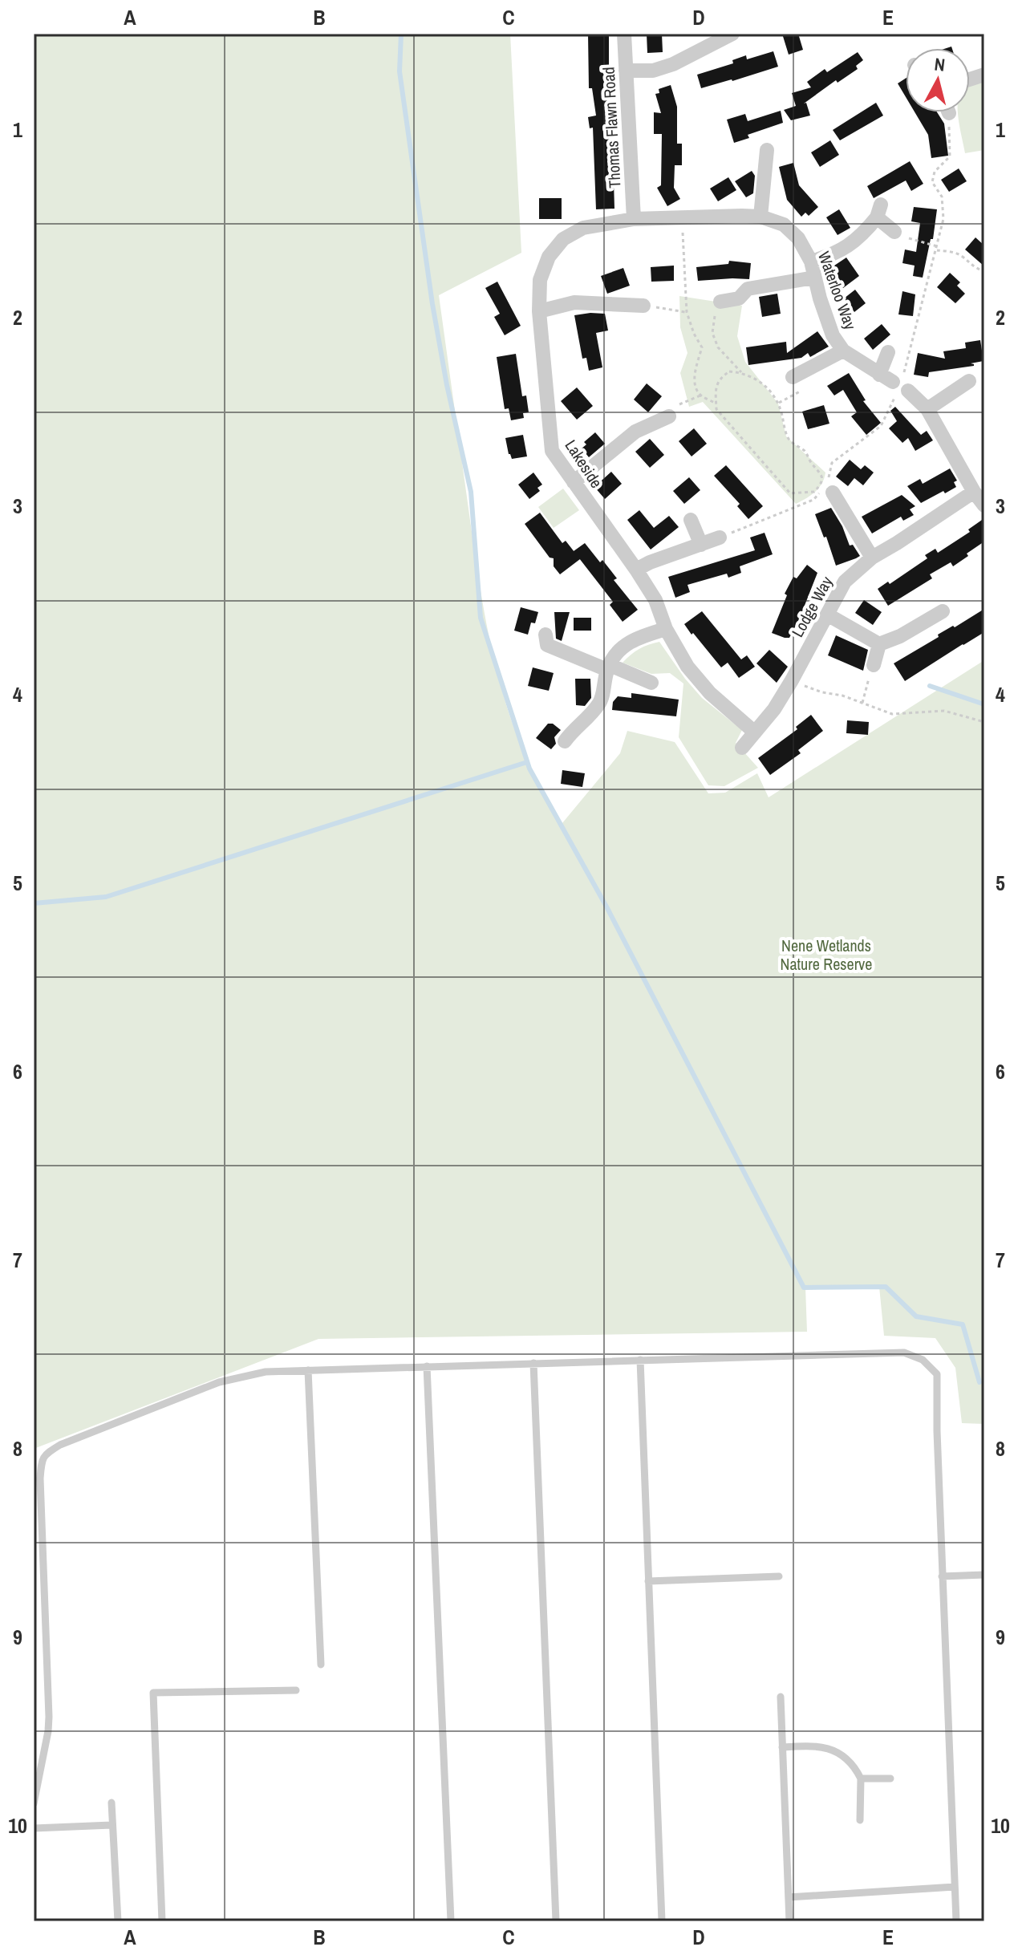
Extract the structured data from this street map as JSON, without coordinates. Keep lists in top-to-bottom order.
{
  "streets": {
    "street": [
      "Thomas Flawn Road",
      "Waterloo Way",
      "Lakeside",
      "Lodge Way"
    ]
  },
  "crossings": [
    ["Thomas Flawn Road", "Waterloo Way"],
    ["Thomas Flawn Road", "Lakeside"],
    ["Waterloo Way", "Lakeside"],
    ["Lakeside", "Lodge Way"]
  ],
  "parks": ["Nene Wetlands Nature Reserve"],
  "north": "top",
  "grid": {
    "columns": [
      "A",
      "B",
      "C",
      "D",
      "E"
    ],
    "rows": [
      "1",
      "2",
      "3",
      "4",
      "5",
      "6",
      "7",
      "8",
      "9",
      "10"
    ]
  }
}
